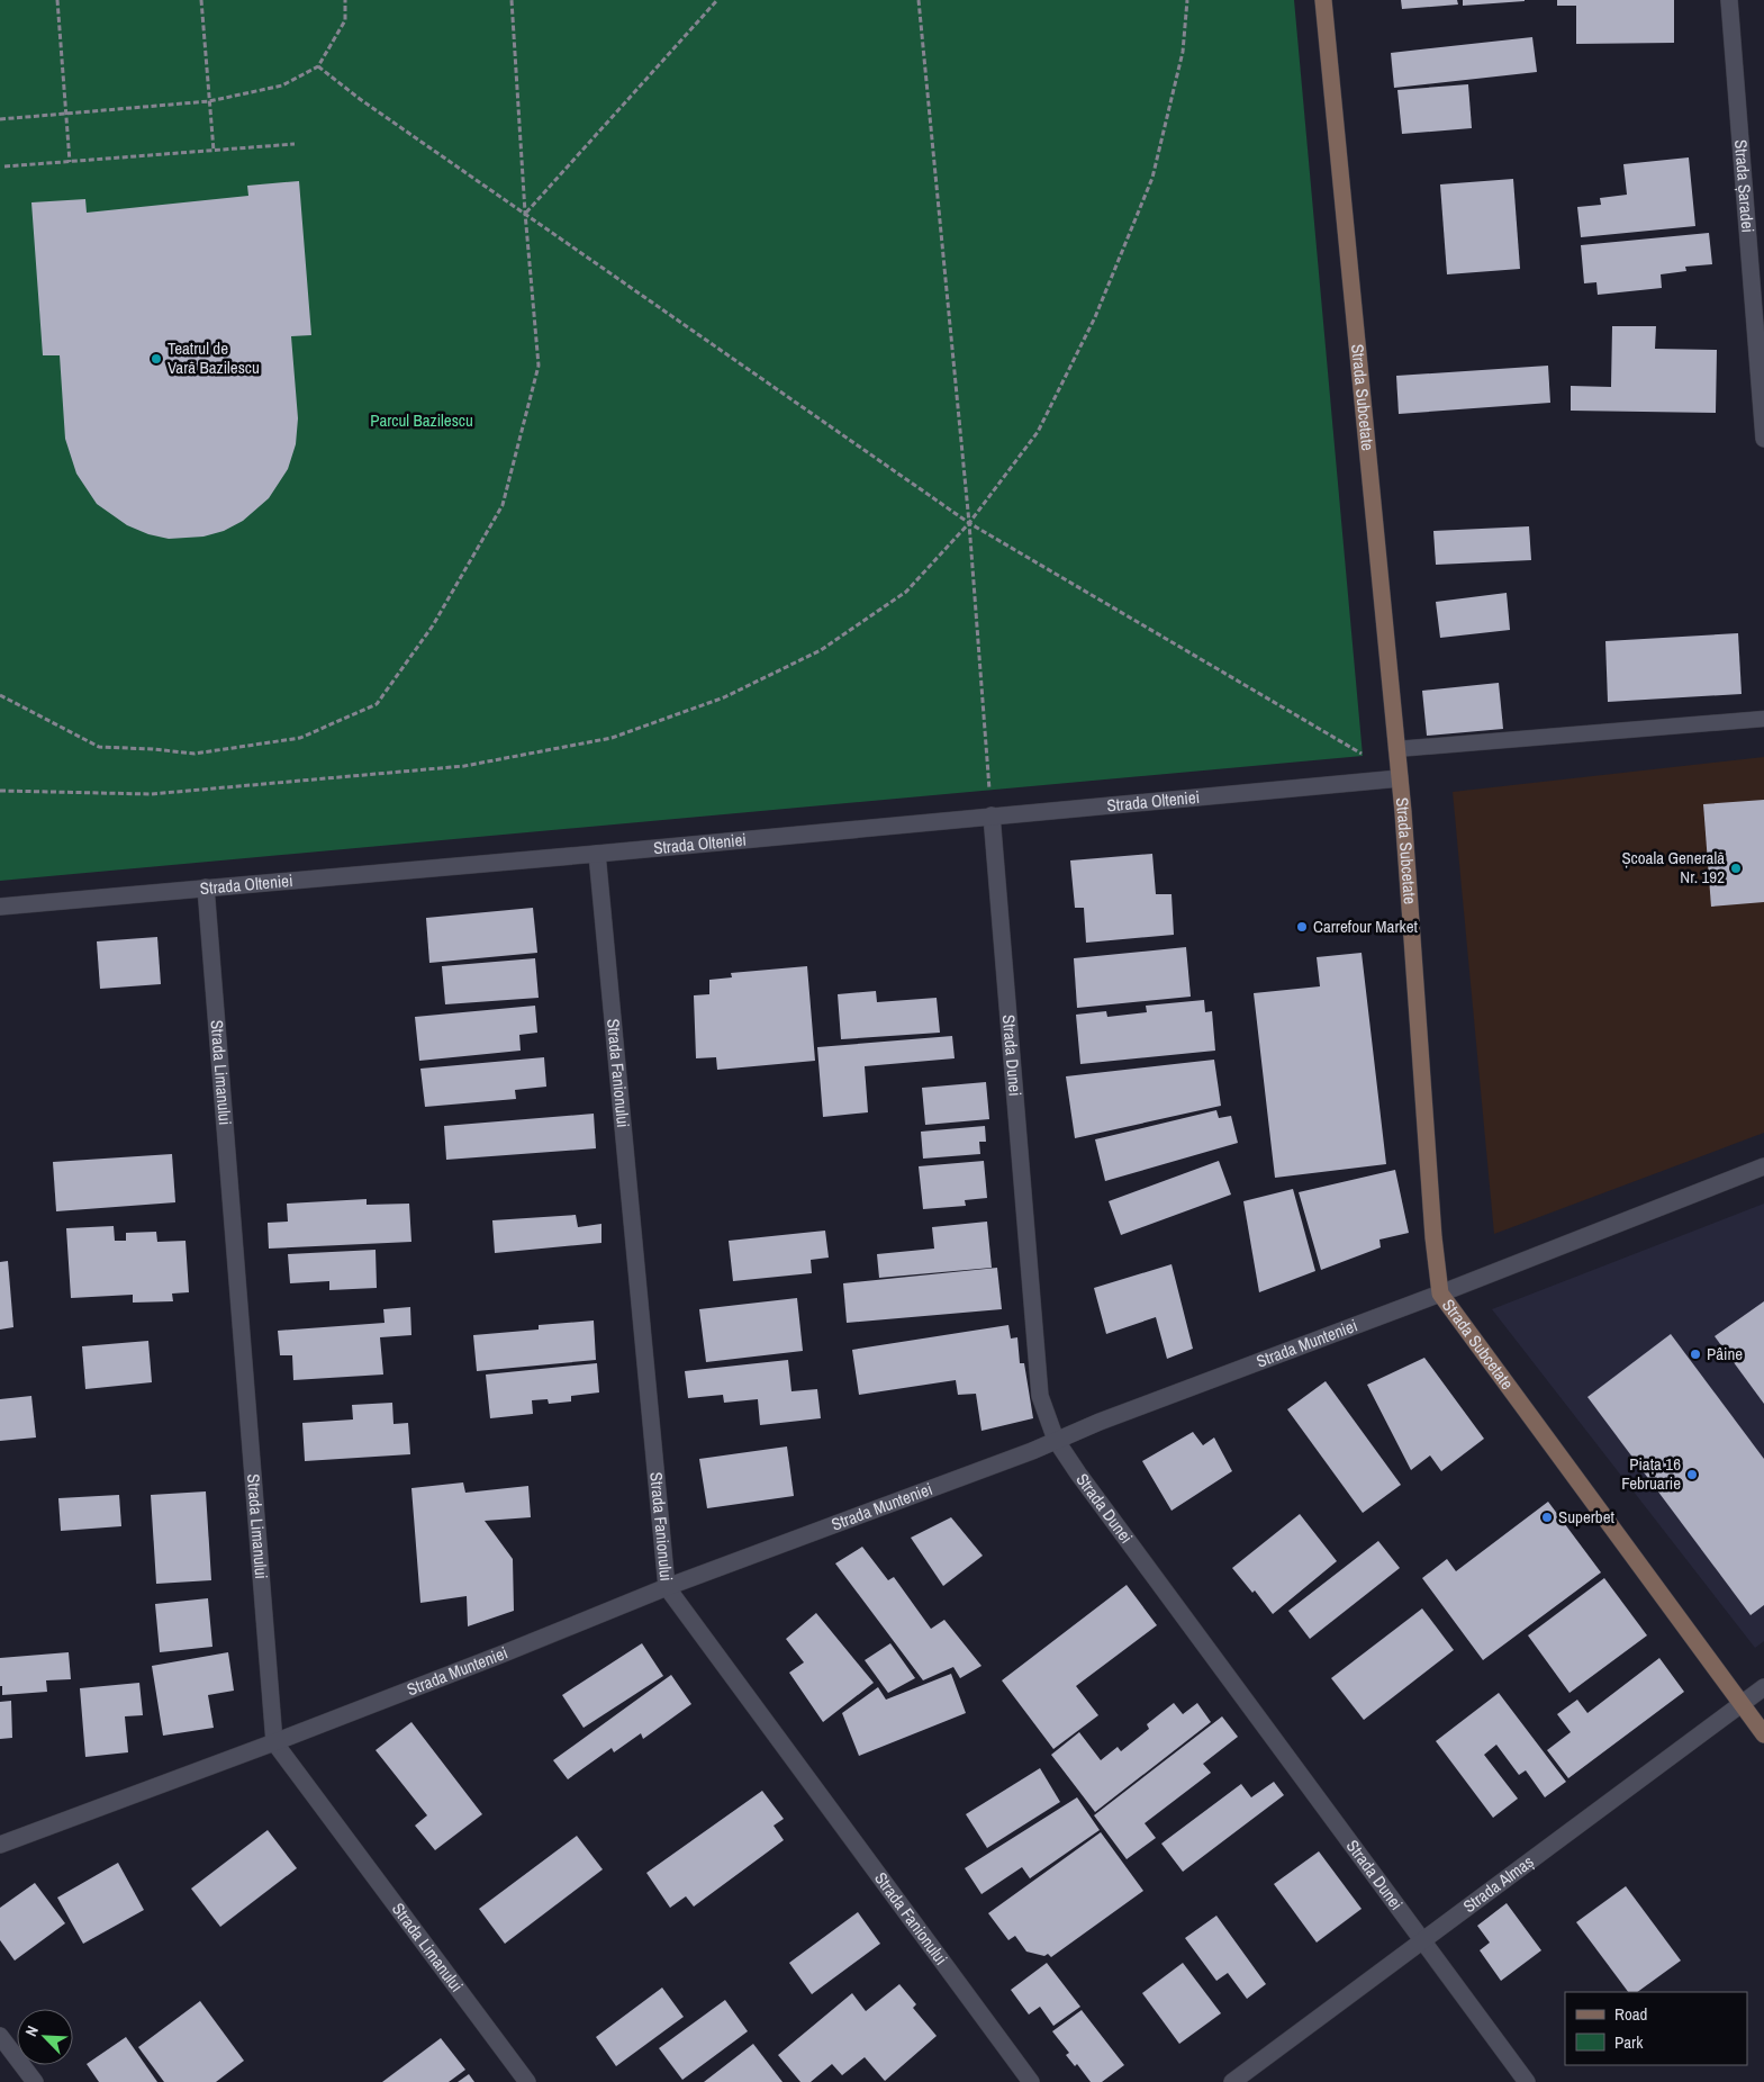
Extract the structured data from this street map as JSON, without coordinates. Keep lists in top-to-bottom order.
{
  "streets": {
    "street": [
      "Strada Șaradei",
      "Strada Subcetate",
      "Strada Olteniei",
      "Strada Dunei",
      "Strada Limanului",
      "Strada Fanionului",
      "Strada Munteniei",
      "Strada Almaș"
    ]
  },
  "crossings": [
    ["Strada Subcetate", "Strada Olteniei"],
    ["Strada Subcetate", "Strada Munteniei"],
    ["Strada Subcetate", "Strada Almaș"],
    ["Strada Olteniei", "Strada Dunei"],
    ["Strada Olteniei", "Strada Limanului"],
    ["Strada Olteniei", "Strada Fanionului"],
    ["Strada Dunei", "Strada Munteniei"],
    ["Strada Dunei", "Strada Almaș"],
    ["Strada Limanului", "Strada Munteniei"],
    ["Strada Fanionului", "Strada Munteniei"]
  ],
  "parks": ["Parcul Bazilescu"],
  "places": [
    "Teatrul de Vară Bazilescu",
    "Școala Generală Nr. 192",
    "Carrefour Market",
    "Pâine",
    "Piața 16 Februarie",
    "Superbet"
  ],
  "legend": ["Road", "Park"],
  "north": "top left"
}
